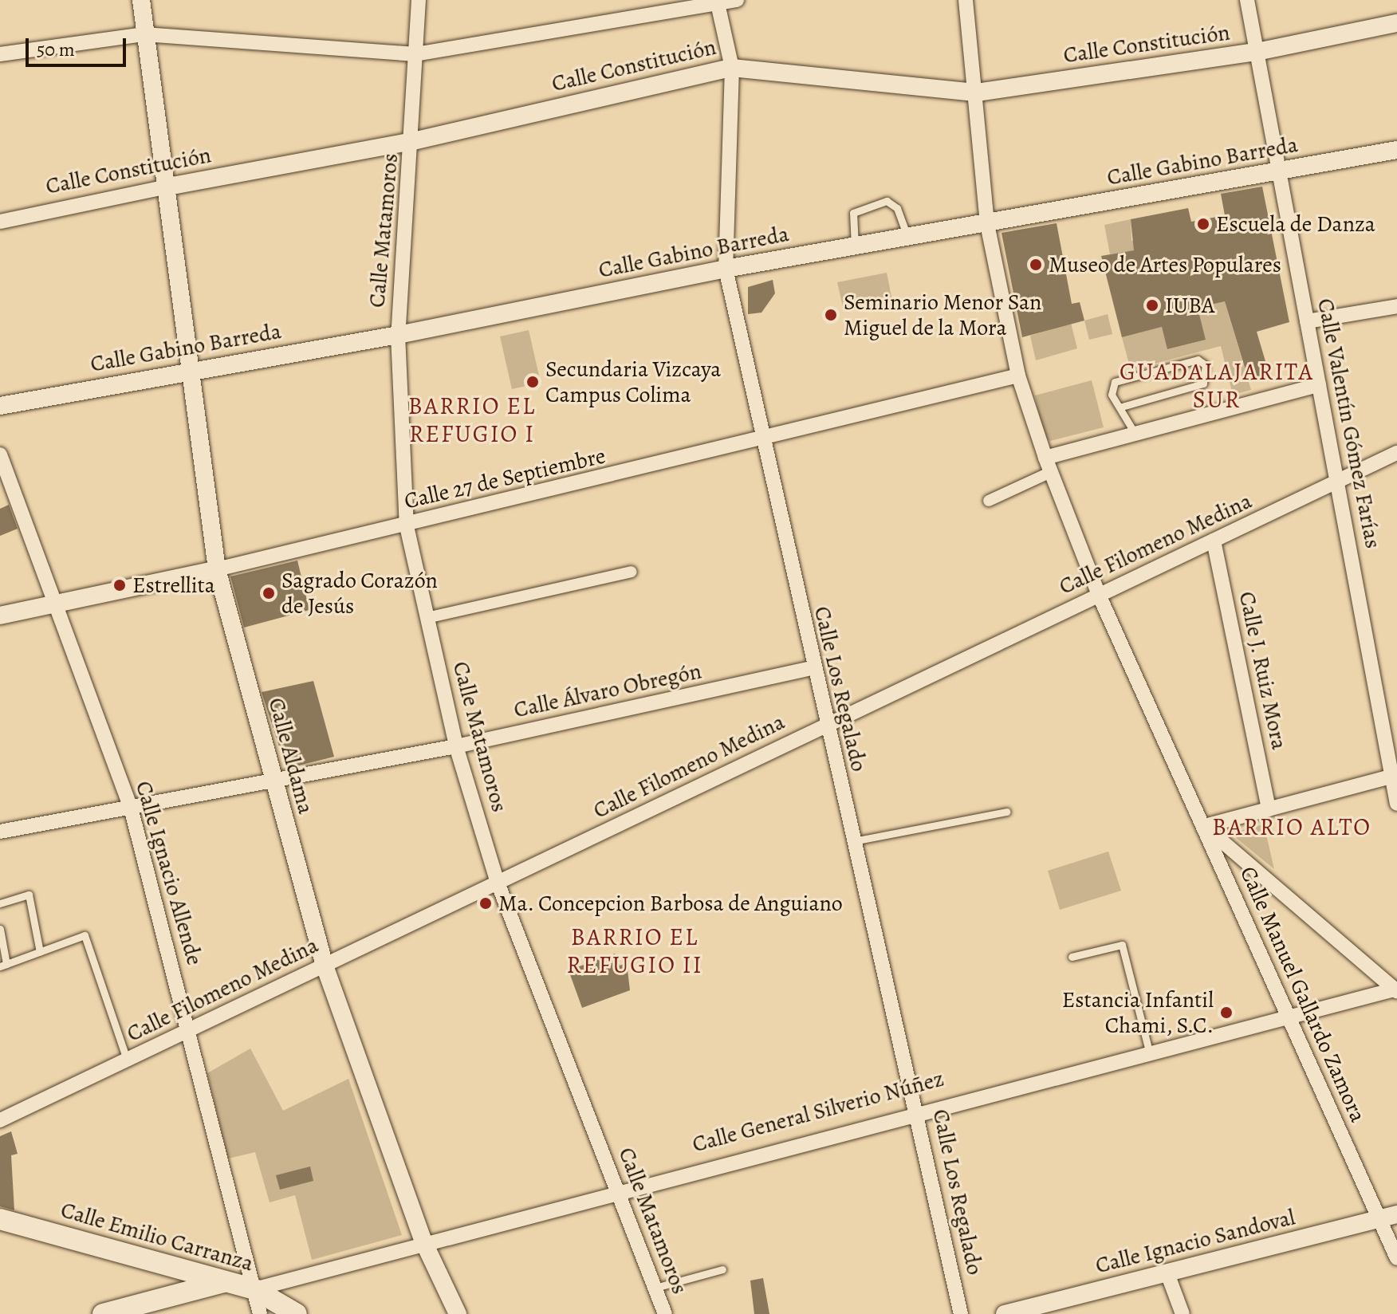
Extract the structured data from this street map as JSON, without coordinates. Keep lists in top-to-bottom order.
{
  "streets": {
    "main road": ["Calle Emilio Carranza"],
    "street": [
      "Calle Constitución",
      "Calle Gabino Barreda",
      "Calle Matamoros",
      "Calle Valentín Gómez Farías",
      "Calle 27 de Septiembre",
      "Calle Filomeno Medina",
      "Calle J. Ruiz Mora",
      "Calle Los Regalado",
      "Calle Álvaro Obregón",
      "Calle Aldama",
      "Calle Ignacio Allende",
      "Calle Manuel Gallardo Zamora",
      "Calle General Silverio Núñez",
      "Calle Ignacio Sandoval"
    ]
  },
  "crossings": [
    ["Calle Constitución", "Calle Matamoros"],
    ["Calle Constitución", "Calle Valentín Gómez Farías"],
    ["Calle Constitución", "Calle Los Regalado"],
    ["Calle Constitución", "Calle Aldama"],
    ["Calle Constitución", "Calle Manuel Gallardo Zamora"],
    ["Calle Gabino Barreda", "Calle Matamoros"],
    ["Calle Gabino Barreda", "Calle Valentín Gómez Farías"],
    ["Calle Gabino Barreda", "Calle Los Regalado"],
    ["Calle Gabino Barreda", "Calle Aldama"],
    ["Calle Gabino Barreda", "Calle Manuel Gallardo Zamora"],
    ["Calle Matamoros", "Calle 27 de Septiembre"],
    ["Calle Matamoros", "Calle Filomeno Medina"],
    ["Calle Matamoros", "Calle Álvaro Obregón"],
    ["Calle Matamoros", "Calle General Silverio Núñez"],
    ["Calle Valentín Gómez Farías", "Calle Filomeno Medina"],
    ["Calle 27 de Septiembre", "Calle Los Regalado"],
    ["Calle 27 de Septiembre", "Calle Aldama"],
    ["Calle 27 de Septiembre", "Calle Ignacio Allende"],
    ["Calle 27 de Septiembre", "Calle Manuel Gallardo Zamora"],
    ["Calle Filomeno Medina", "Calle J. Ruiz Mora"],
    ["Calle Filomeno Medina", "Calle Los Regalado"],
    ["Calle Filomeno Medina", "Calle Aldama"],
    ["Calle Filomeno Medina", "Calle Ignacio Allende"],
    ["Calle Filomeno Medina", "Calle Manuel Gallardo Zamora"],
    ["Calle Los Regalado", "Calle Álvaro Obregón"],
    ["Calle Los Regalado", "Calle General Silverio Núñez"],
    ["Calle Álvaro Obregón", "Calle Aldama"],
    ["Calle Álvaro Obregón", "Calle Ignacio Allende"],
    ["Calle Aldama", "Calle General Silverio Núñez"],
    ["Calle Ignacio Allende", "Calle General Silverio Núñez"],
    ["Calle Ignacio Allende", "Calle Emilio Carranza"],
    ["Calle Manuel Gallardo Zamora", "Calle General Silverio Núñez"],
    ["Calle Manuel Gallardo Zamora", "Calle Ignacio Sandoval"],
    ["Calle General Silverio Núñez", "Calle Emilio Carranza"]
  ],
  "districts": [
    "GUADALAJARITA SUR",
    "BARRIO EL REFUGIO I",
    "BARRIO ALTO",
    "BARRIO EL REFUGIO II"
  ],
  "places": [
    "Escuela de Danza",
    "Museo de Artes Populares",
    "IUBA",
    "Seminario Menor San Miguel de la Mora",
    "Secundaria Vizcaya Campus Colima",
    "Estrellita",
    "Sagrado Corazón de Jesús",
    "Ma. Concepcion Barbosa de Anguiano",
    "Estancia Infantil Chami, S.C."
  ],
  "scale_bar": "50 m"
}
